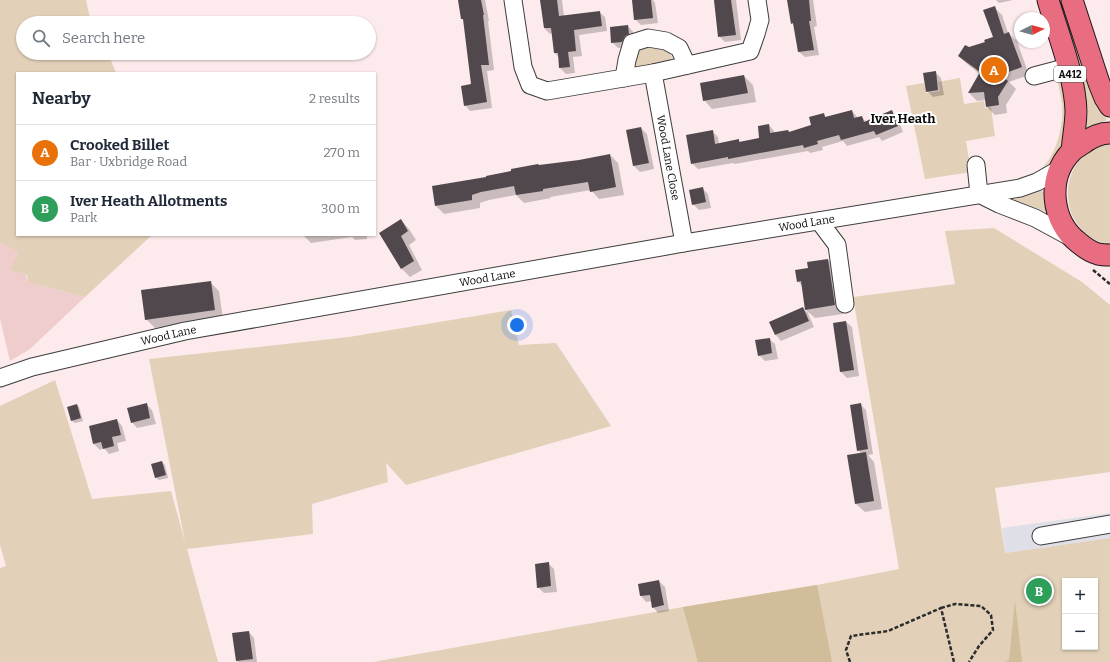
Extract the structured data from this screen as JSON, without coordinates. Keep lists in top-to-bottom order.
{
  "streets": {
    "main road": ["A412"],
    "street": ["Wood Lane Close", "Wood Lane"]
  },
  "crossings": [
    ["Wood Lane Close", "Wood Lane"]
  ],
  "districts": ["Iver Heath"],
  "north": "right",
  "page": {
    "search": "Search here",
    "pins": ["A", "B"],
    "heading": ["Nearby", "2 results"],
    "list": [
      {
        "mark": "A",
        "name": "Crooked Billet",
        "note": "Bar · Uxbridge Road",
        "value": "270 m"
      },
      {
        "mark": "B",
        "name": "Iver Heath Allotments",
        "note": "Park",
        "value": "300 m"
      }
    ],
    "map_buttons": ["+", "−"]
  }
}
